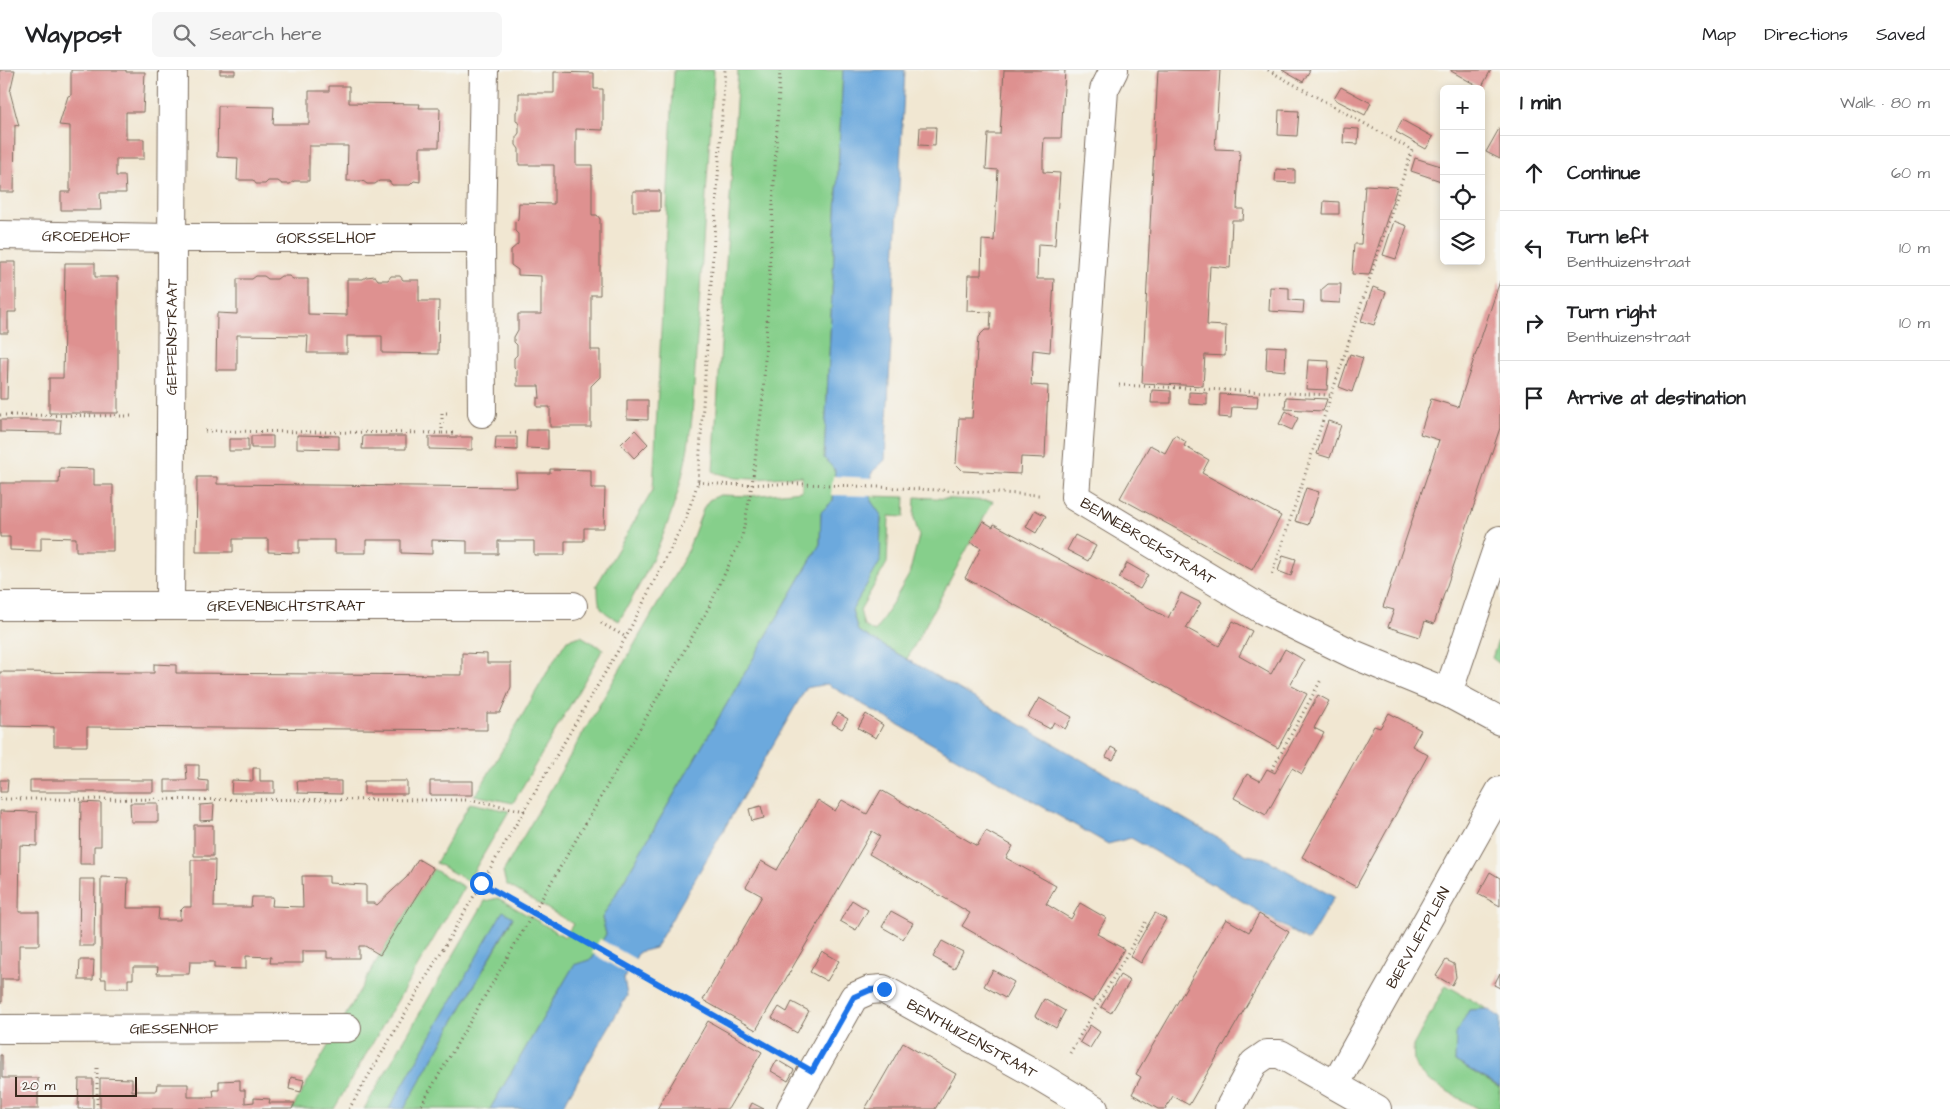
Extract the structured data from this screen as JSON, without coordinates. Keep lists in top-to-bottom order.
{
  "streets": {
    "street": [
      "GROEDEHOF",
      "GORSSELHOF",
      "GEFFENSTRAAT",
      "BENNEBROEKSTRAAT",
      "GREVENBICHTSTRAAT",
      "BIERVLIETPLEIN",
      "GIESSENHOF",
      "BENTHUIZENSTRAAT"
    ]
  },
  "crossings": [
    ["GROEDEHOF", "GORSSELHOF"],
    ["GROEDEHOF", "GEFFENSTRAAT"],
    ["GORSSELHOF", "GEFFENSTRAAT"],
    ["GEFFENSTRAAT", "GREVENBICHTSTRAAT"]
  ],
  "scale_bar": "20 m",
  "page": {
    "header": "Waypost",
    "search": "Search here",
    "nav": ["Map", "Directions", "Saved"],
    "heading": ["1 min", "Walk · 80 m"],
    "map_buttons": ["+", "−"],
    "list": [
      ["Continue", "60 m"],
      ["Turn left", "Benthuizenstraat", "10 m"],
      ["Turn right", "Benthuizenstraat", "10 m"],
      "Arrive at destination"
    ],
    "scale": "20 m"
  }
}
